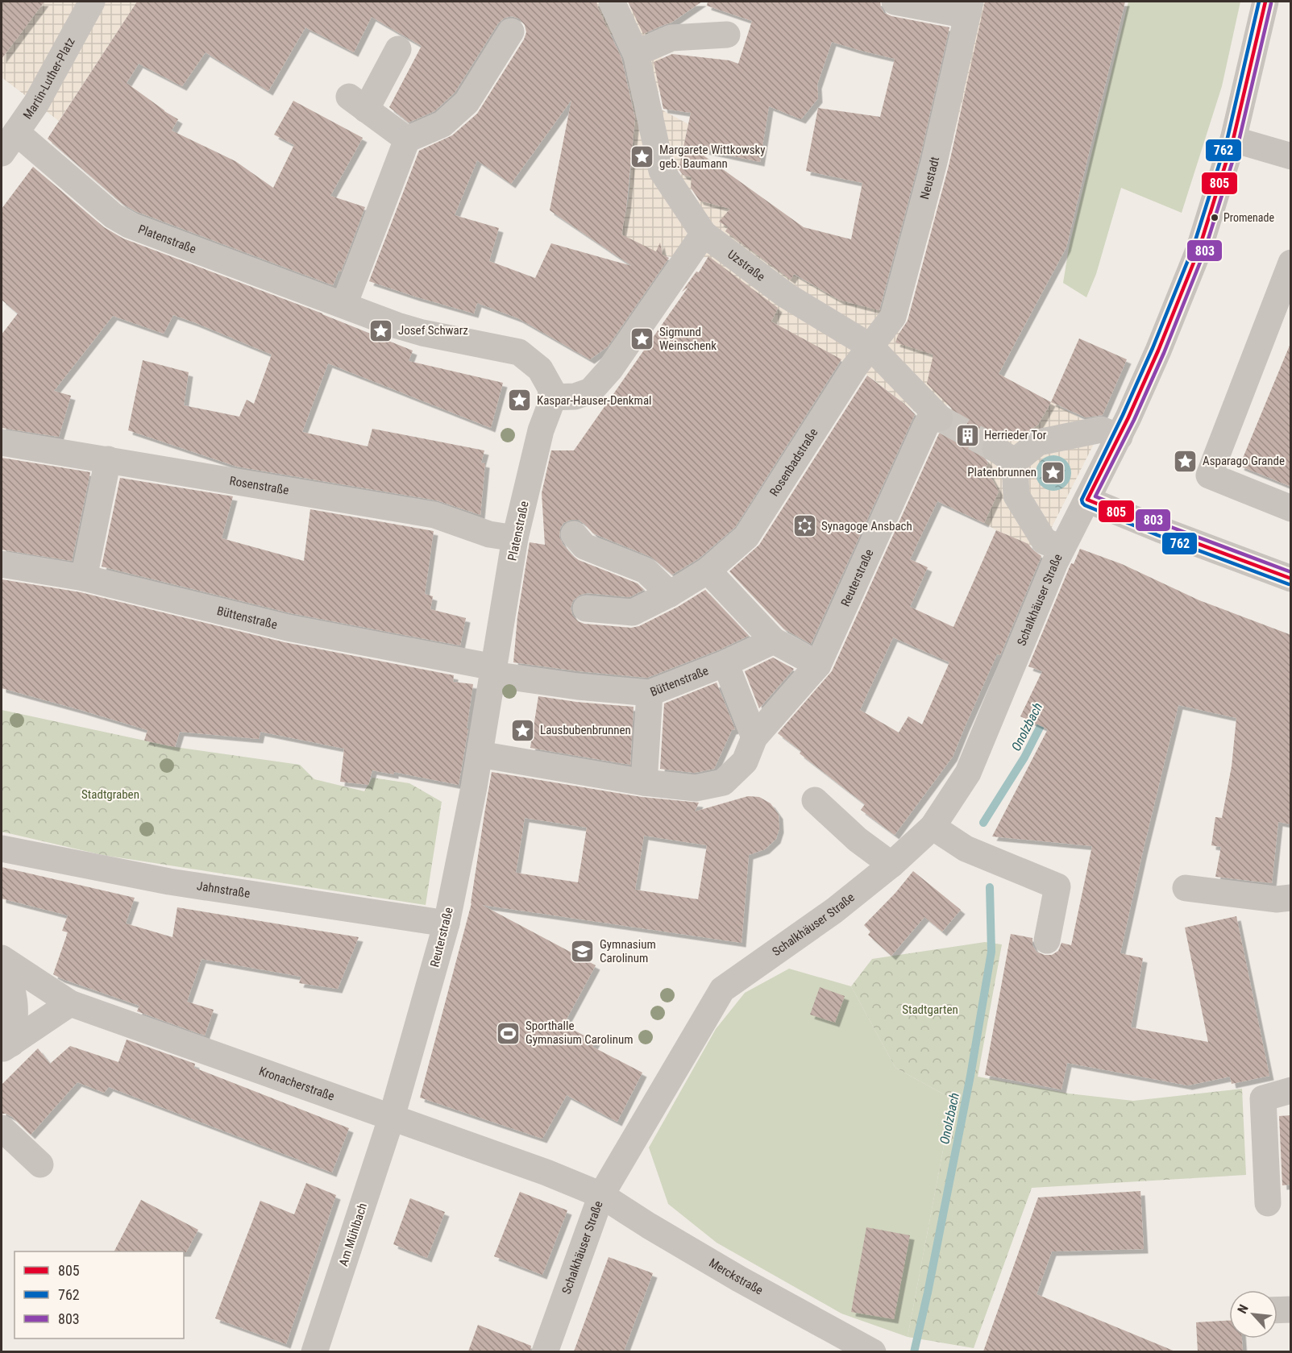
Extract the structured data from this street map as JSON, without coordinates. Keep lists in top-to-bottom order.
{
  "streets": {
    "street": [
      "Martin-Luther-Platz",
      "Neustadt",
      "Platenstraße",
      "Uzstraße",
      "Rosenbadstraße",
      "Rosenstraße",
      "Reuterstraße",
      "Schalkhäuser Straße",
      "Büttenstraße",
      "Jahnstraße",
      "Kronacherstraße",
      "Am Mühlbach",
      "Merckstraße"
    ]
  },
  "crossings": [
    ["Martin-Luther-Platz", "Platenstraße"],
    ["Neustadt", "Uzstraße"],
    ["Neustadt", "Rosenbadstraße"],
    ["Platenstraße", "Rosenstraße"],
    ["Platenstraße", "Reuterstraße"],
    ["Platenstraße", "Büttenstraße"],
    ["Uzstraße", "Rosenbadstraße"],
    ["Uzstraße", "Reuterstraße"],
    ["Reuterstraße", "Büttenstraße"],
    ["Reuterstraße", "Jahnstraße"],
    ["Reuterstraße", "Kronacherstraße"],
    ["Reuterstraße", "Am Mühlbach"],
    ["Schalkhäuser Straße", "Kronacherstraße"],
    ["Schalkhäuser Straße", "Merckstraße"],
    ["Kronacherstraße", "Am Mühlbach"],
    ["Kronacherstraße", "Merckstraße"]
  ],
  "water": ["Onolzbach"],
  "parks": ["Stadtgraben", "Stadtgarten"],
  "places": {
    "place": [
      "Margarete Wittkowsky geb. Baumann",
      "Josef Schwarz",
      "Sigmund Weinschenk",
      "Kaspar-Hauser-Denkmal",
      "Asparago Grande",
      "Platenbrunnen",
      "Lausbubenbrunnen"
    ],
    "other": ["Promenade"],
    "building": ["Herrieder Tor"],
    "synagogue": ["Synagoge Ansbach"],
    "school or university": ["Gymnasium Carolinum"],
    "sports": ["Sporthalle Gymnasium Carolinum"]
  },
  "lines": ["transit line 805", "transit line 762", "transit line 803"],
  "legend": ["805", "762", "803"],
  "north": "top left"
}
